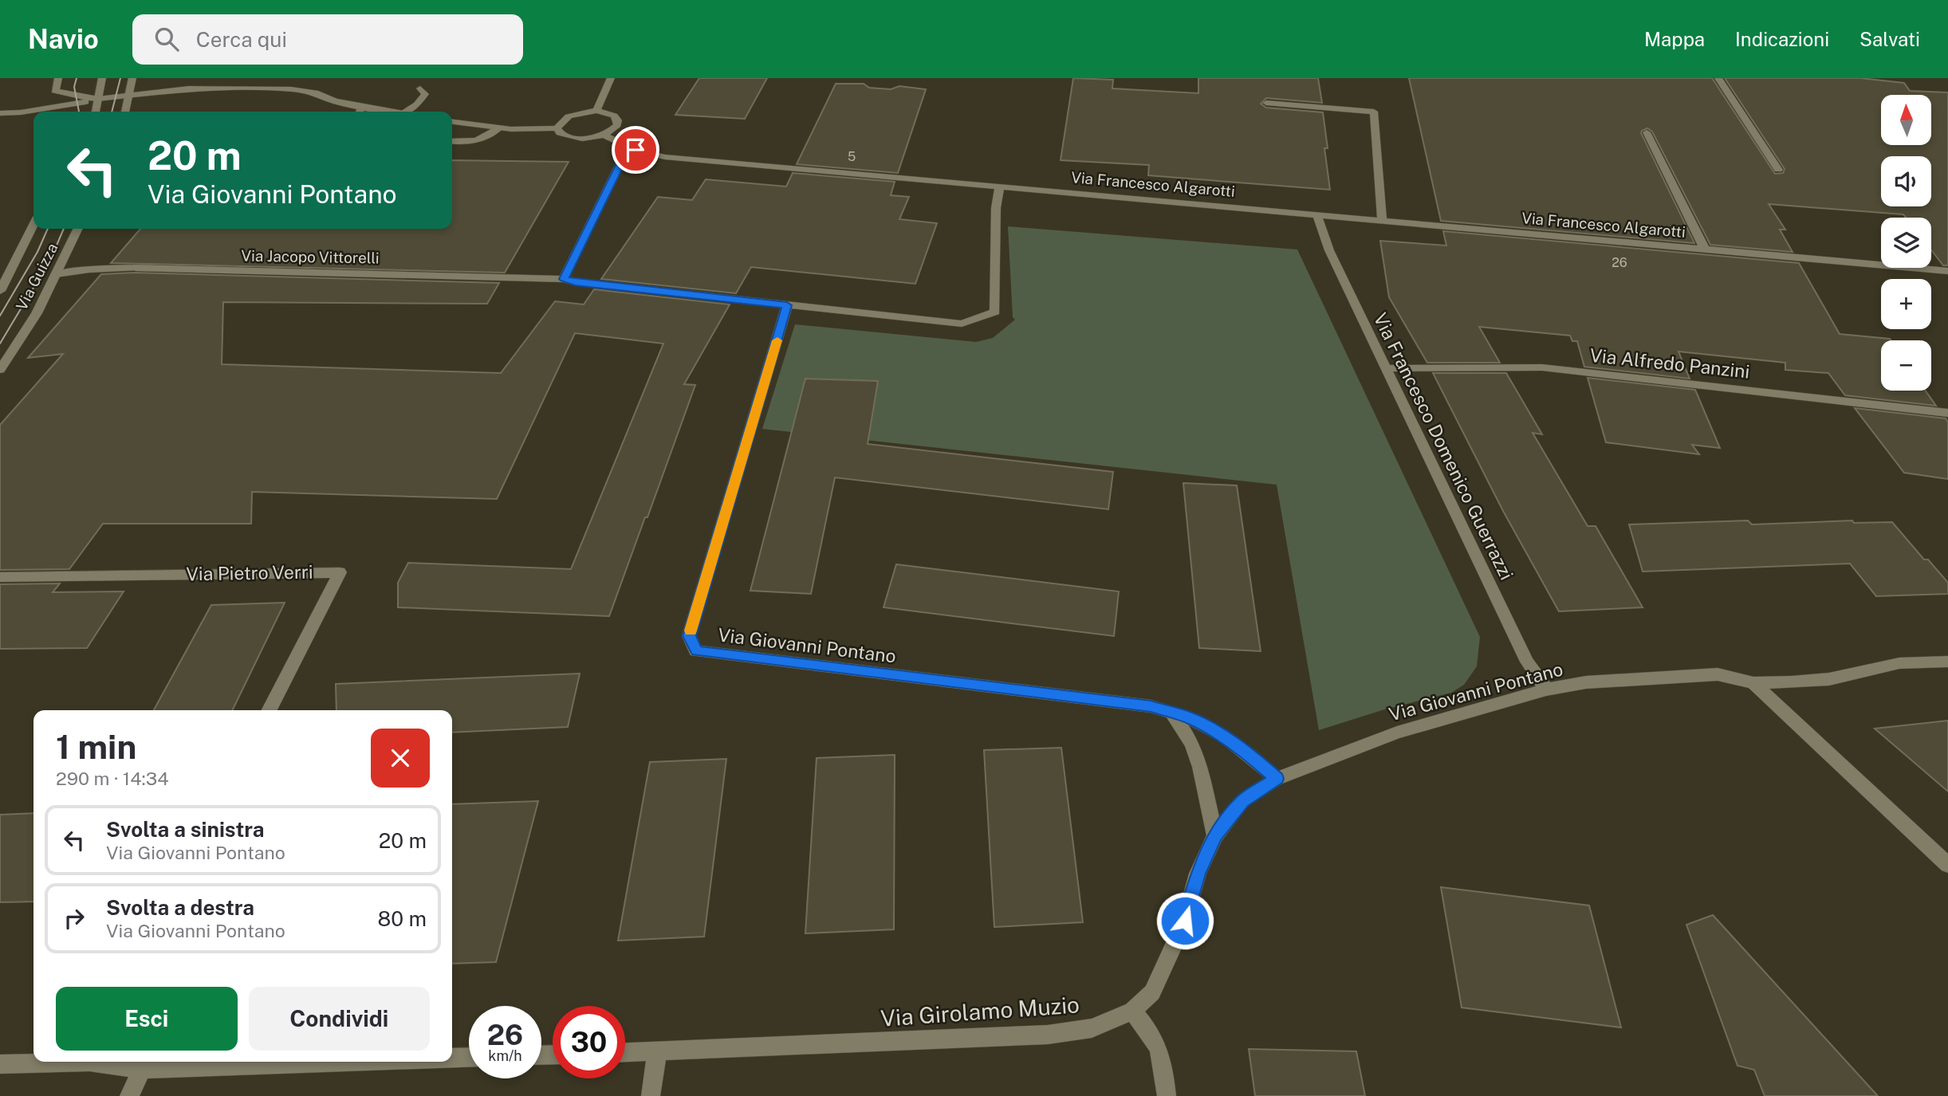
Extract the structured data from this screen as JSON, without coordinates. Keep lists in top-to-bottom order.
{
  "streets": {
    "street": [
      "Via Francesco Algarotti",
      "Via Jacopo Vittorelli",
      "Via Guizza",
      "Via Alfredo Panzini",
      "Via Francesco Domenico Guerrazzi",
      "Via Pietro Verri",
      "Via Giovanni Pontano",
      "Via Girolamo Muzio"
    ]
  },
  "crossings": [
    ["Via Francesco Algarotti", "Via Jacopo Vittorelli"],
    ["Via Francesco Algarotti", "Via Francesco Domenico Guerrazzi"],
    ["Via Jacopo Vittorelli", "Via Guizza"],
    ["Via Jacopo Vittorelli", "Via Giovanni Pontano"],
    ["Via Alfredo Panzini", "Via Francesco Domenico Guerrazzi"],
    ["Via Francesco Domenico Guerrazzi", "Via Giovanni Pontano"],
    ["Via Giovanni Pontano", "Via Girolamo Muzio"]
  ],
  "house_numbers": ["5", "26"],
  "north": "top",
  "page": {
    "header": "Navio",
    "search": "Cerca qui",
    "nav": ["Mappa", "Indicazioni", "Salvati"],
    "map_buttons": ["+", "−"],
    "turn": ["20 m", "Via Giovanni Pontano"],
    "heading": ["1 min", "290 m · 14:34"],
    "list": [
      {
        "name": "Svolta a sinistra",
        "note": "Via Giovanni Pontano",
        "value": "20 m"
      },
      {
        "name": "Svolta a destra",
        "note": "Via Giovanni Pontano",
        "value": "80 m"
      }
    ],
    "buttons": ["Esci", "Condividi"],
    "speed": "26 km/h",
    "limit": "30"
  }
}
